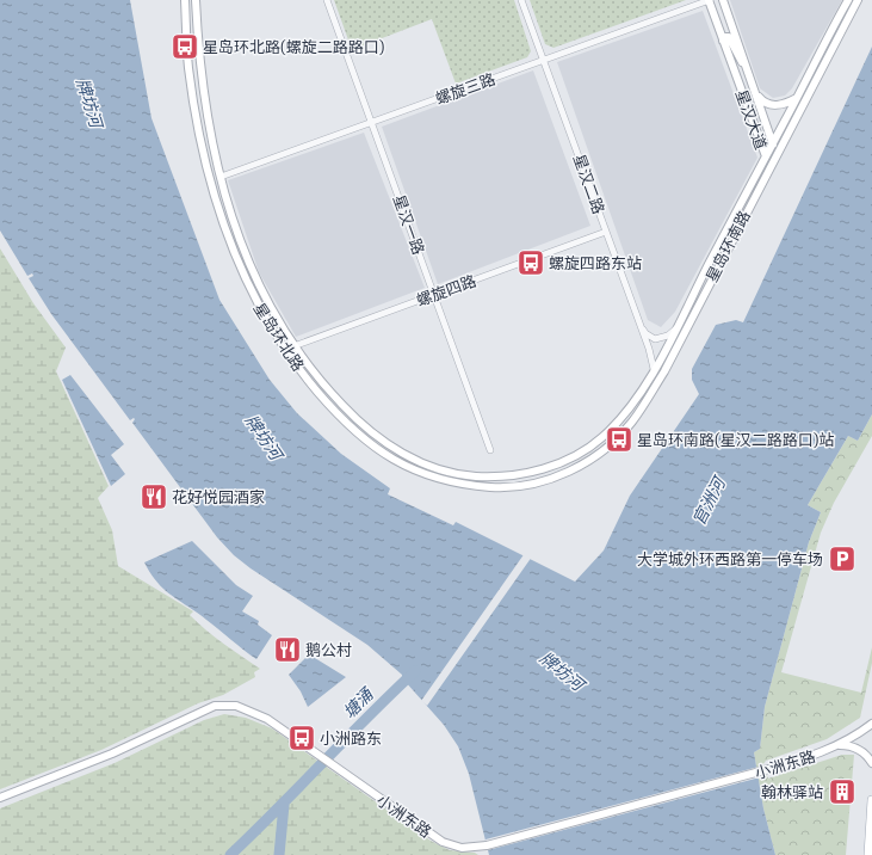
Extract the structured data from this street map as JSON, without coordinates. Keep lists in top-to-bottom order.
{
  "streets": {
    "main road": [
      "星汉大道",
      "星岛环南路",
      "星岛环北路",
      "小洲东路"
    ],
    "street": [
      "螺旋三路",
      "星汉二路",
      "星汉一路",
      "螺旋四路"
    ]
  },
  "crossings": [
    ["螺旋三路", "星汉大道"],
    ["螺旋三路", "星汉二路"],
    ["螺旋三路", "星汉一路"],
    ["螺旋三路", "星岛环北路"],
    ["星汉大道", "星岛环南路"],
    ["星汉二路", "星岛环南路"],
    ["星汉二路", "螺旋四路"],
    ["星汉一路", "螺旋四路"],
    ["星岛环南路", "星岛环北路"],
    ["螺旋四路", "星岛环北路"]
  ],
  "water": ["牌坊河", "官洲河", "塘涌"],
  "places": {
    "bus stop": [
      "星岛环北路(螺旋二路路口)",
      "螺旋四路东站",
      "星岛环南路(星汉二路路口)站",
      "小洲路东"
    ],
    "restaurant": ["花好悦园酒家", "鹅公村"],
    "parking": ["大学城外环西路第一停车场"],
    "building": ["翰林驿站"]
  }
}
